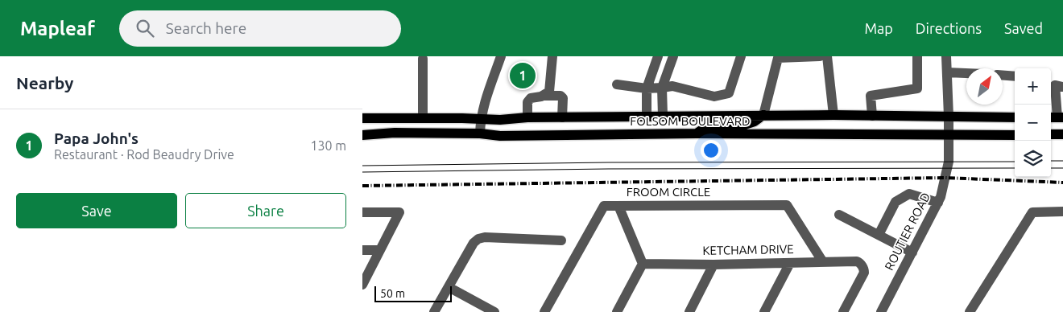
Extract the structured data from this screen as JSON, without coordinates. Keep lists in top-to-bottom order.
{
  "streets": {
    "main road": ["FOLSOM BOULEVARD"],
    "street": ["FROOM CIRCLE", "ROUTIER ROAD", "KETCHAM DRIVE"]
  },
  "crossings": [
    ["FOLSOM BOULEVARD", "ROUTIER ROAD"],
    ["FROOM CIRCLE", "KETCHAM DRIVE"]
  ],
  "scale_bar": "50 m",
  "north": "top right",
  "page": {
    "header": "Mapleaf",
    "search": "Search here",
    "nav": ["Map", "Directions", "Saved"],
    "heading": "Nearby",
    "pins": "1",
    "map_buttons": ["+", "−"],
    "list": [
      {
        "mark": "1",
        "name": "Papa John's",
        "note": "Restaurant · Rod Beaudry Drive",
        "value": "130 m"
      }
    ],
    "buttons": ["Save", "Share"],
    "scale": "50 m"
  }
}
